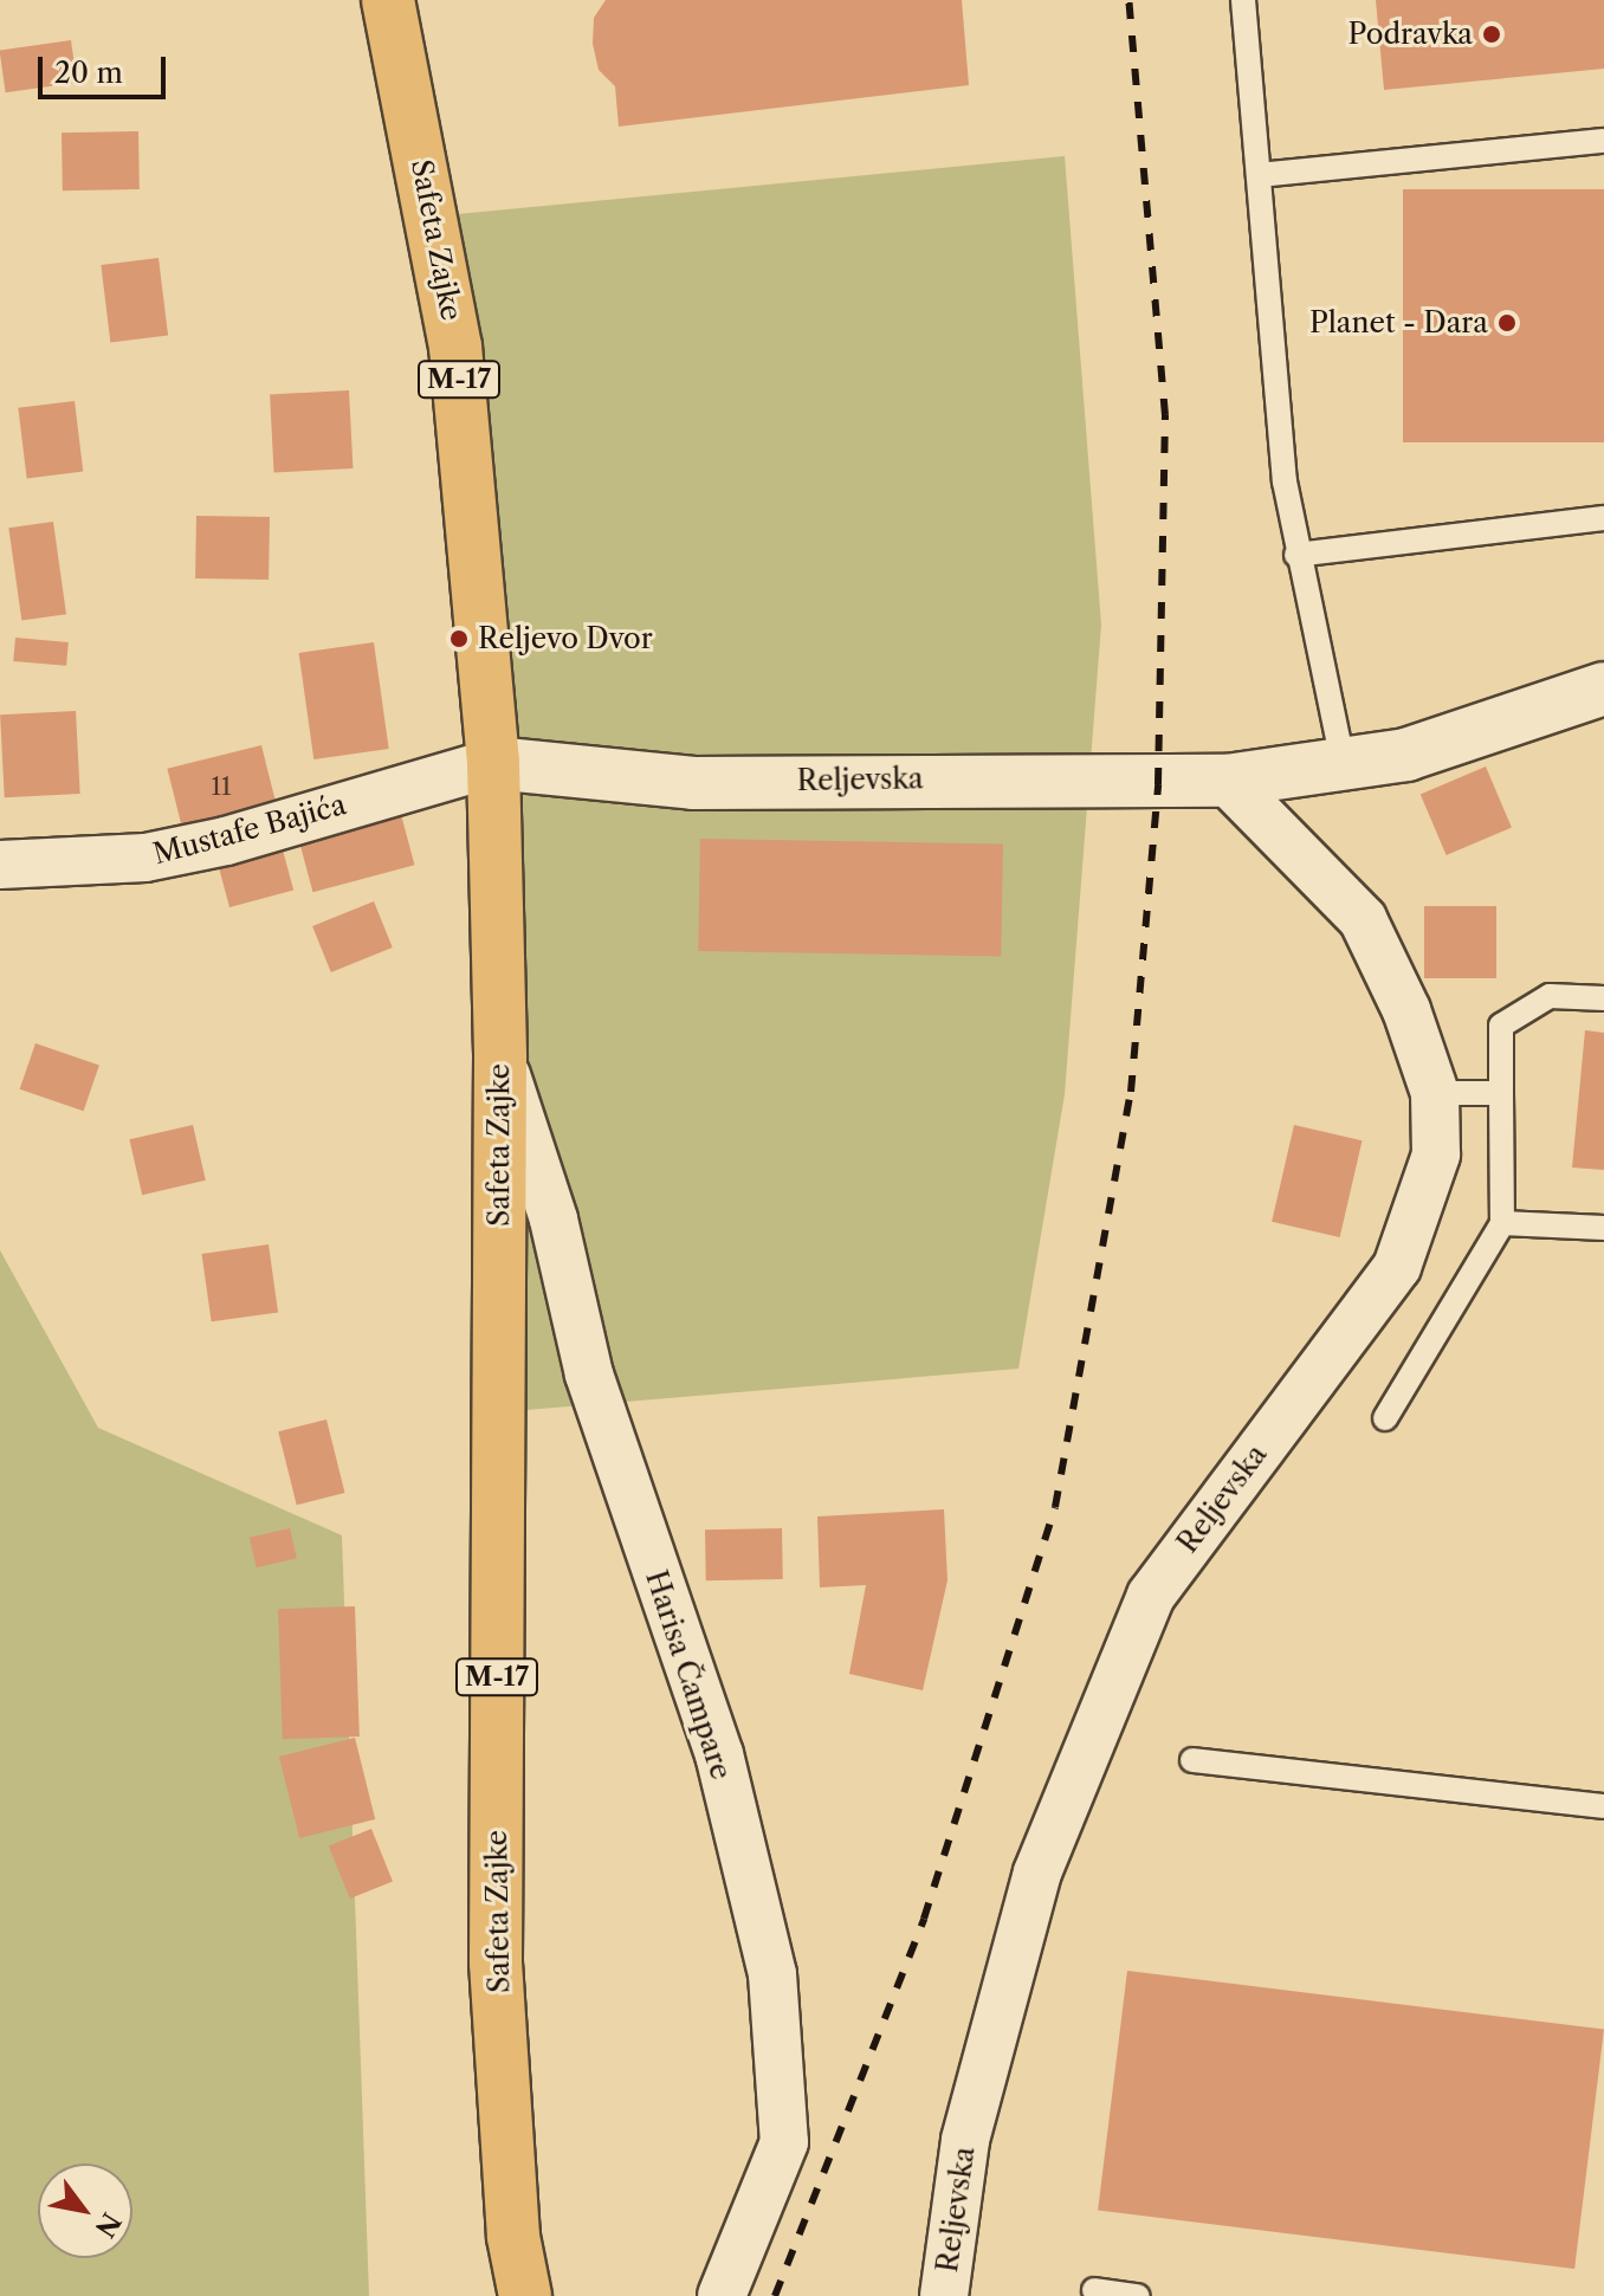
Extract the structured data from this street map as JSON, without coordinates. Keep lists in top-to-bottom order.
{
  "streets": {
    "main road": ["Safeta Zajke", "M-17", "Reljevska"],
    "street": ["Mustafe Bajića", "Harisa Čampare"]
  },
  "crossings": [
    ["Safeta Zajke", "Reljevska"],
    ["Safeta Zajke", "Mustafe Bajića"],
    ["Safeta Zajke", "Harisa Čampare"],
    ["Reljevska", "Mustafe Bajića"]
  ],
  "places": ["Podravka", "Planet - Dara", "Reljevo Dvor"],
  "house_numbers": ["11"],
  "scale_bar": "20 m",
  "north": "bottom right"
}
